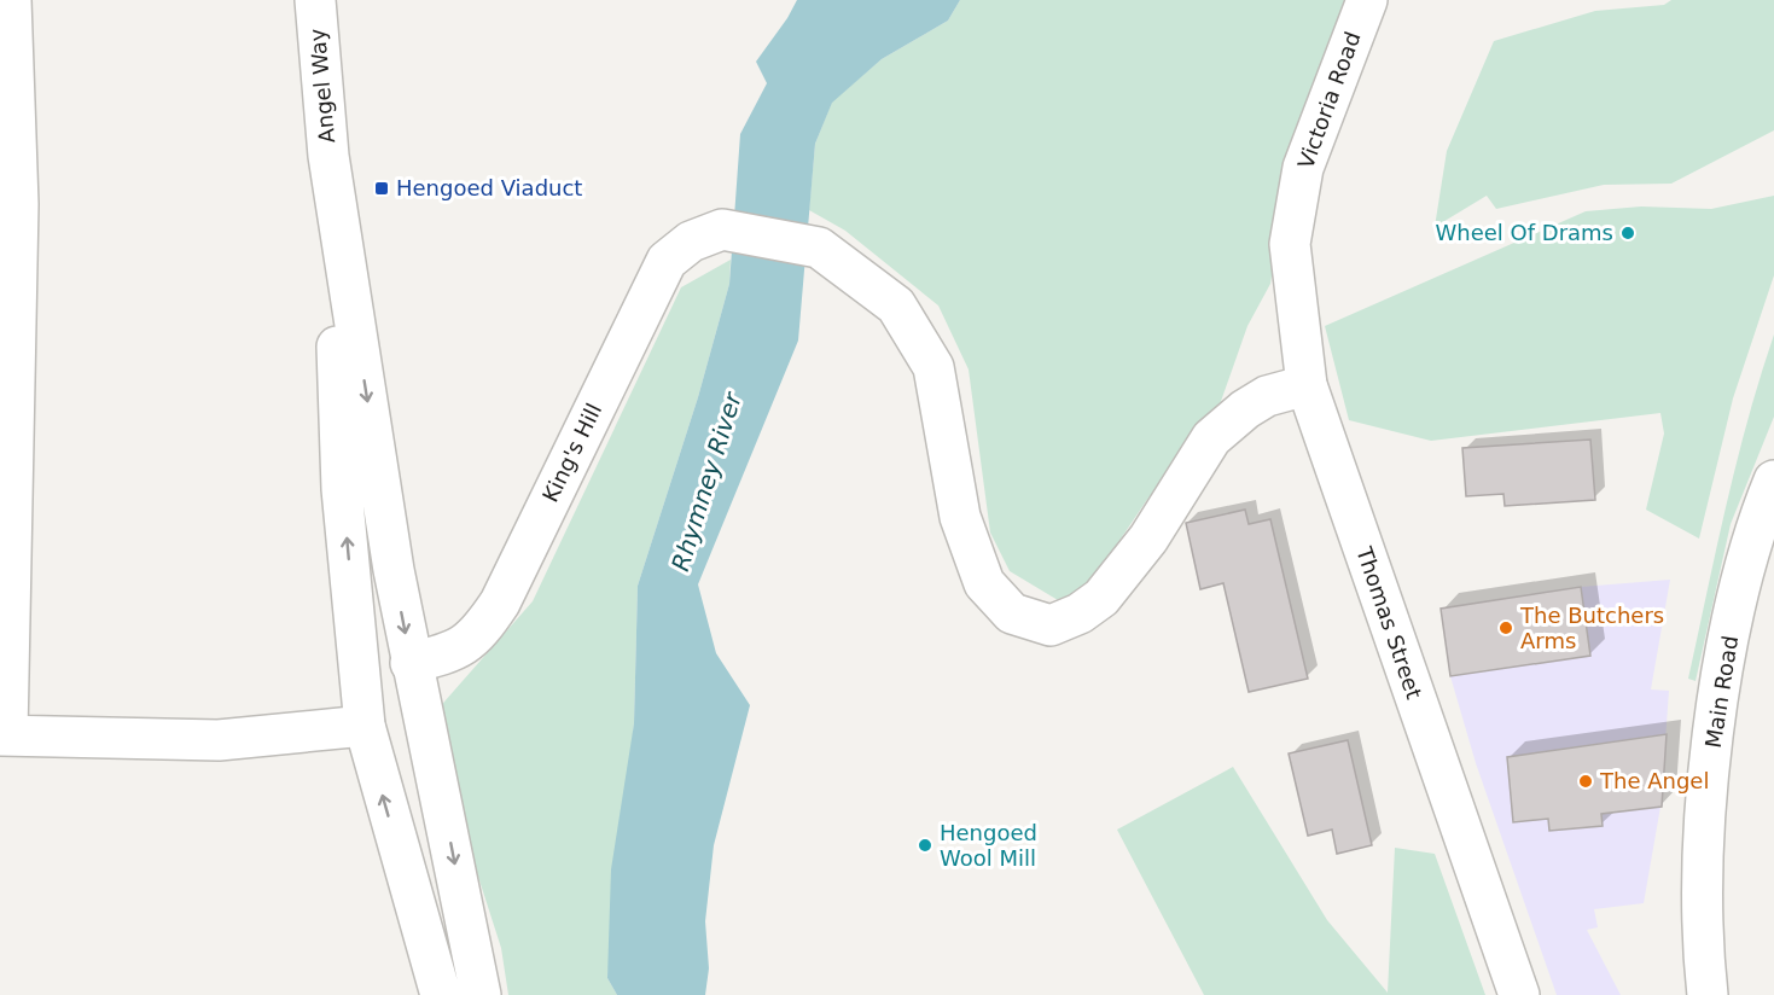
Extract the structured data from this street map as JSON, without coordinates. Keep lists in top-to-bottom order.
{
  "streets": {
    "main road": [
      "Angel Way",
      "Victoria Road",
      "King's Hill",
      "Thomas Street",
      "Main Road"
    ]
  },
  "crossings": [
    ["Victoria Road", "Thomas Street"],
    ["King's Hill", "Thomas Street"]
  ],
  "water": ["Rhymney River"],
  "places": {
    "transit": ["Hengoed Viaduct"],
    "other": [
      "Wheel Of Drams",
      "The Butchers Arms",
      "The Angel",
      "Hengoed Wool Mill"
    ]
  }
}
